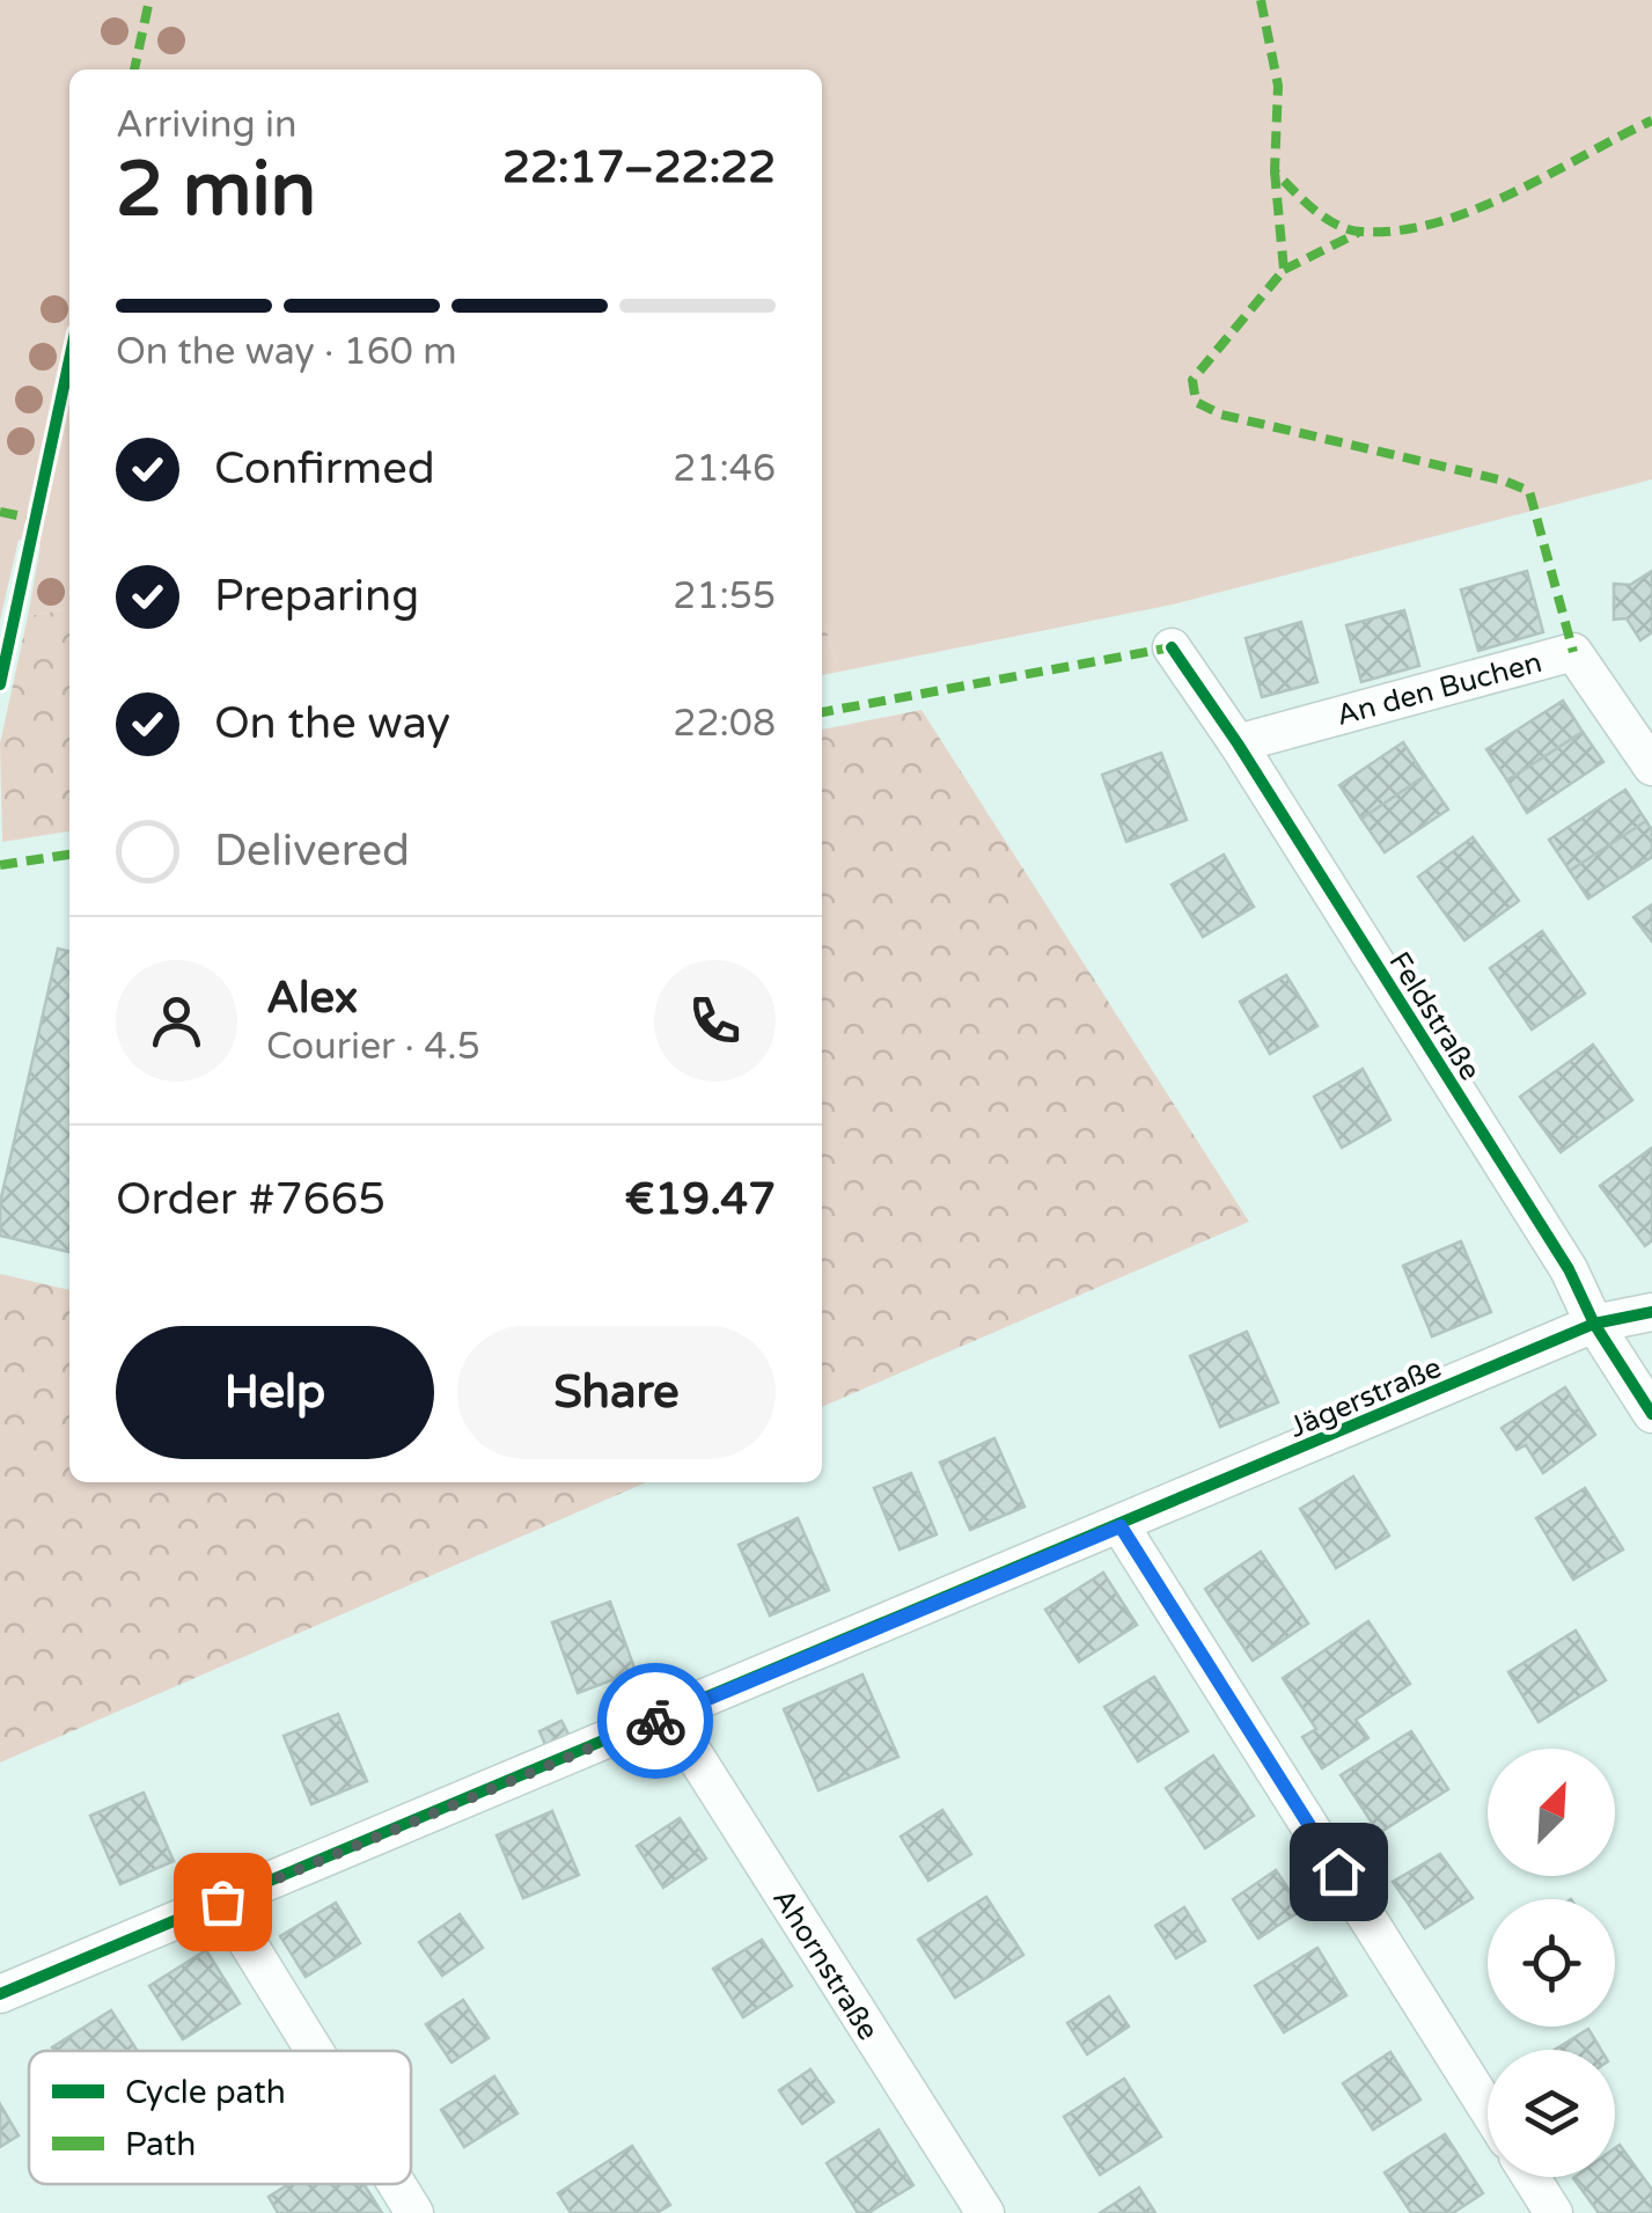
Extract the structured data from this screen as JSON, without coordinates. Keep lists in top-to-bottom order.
{
  "streets": {
    "street": [
      "An den Buchen",
      "Feldstraße",
      "Jägerstraße",
      "Ahornstraße"
    ]
  },
  "crossings": [
    ["An den Buchen", "Feldstraße"],
    ["Feldstraße", "Jägerstraße"],
    ["Jägerstraße", "Ahornstraße"]
  ],
  "legend": ["Cycle path", "Path"],
  "north": "top right",
  "page": {
    "heading": ["2 min", "Arriving in", "22:17–22:22"],
    "panel": [
      "Alex",
      "Courier · 4.5",
      "Order #7665",
      "€19.47"
    ],
    "bar": "On the way · 160 m",
    "list": [
      ["Confirmed", "21:46"],
      ["Preparing", "21:55"],
      ["On the way", "22:08"],
      "Delivered"
    ],
    "buttons": ["Help", "Share"]
  }
}
